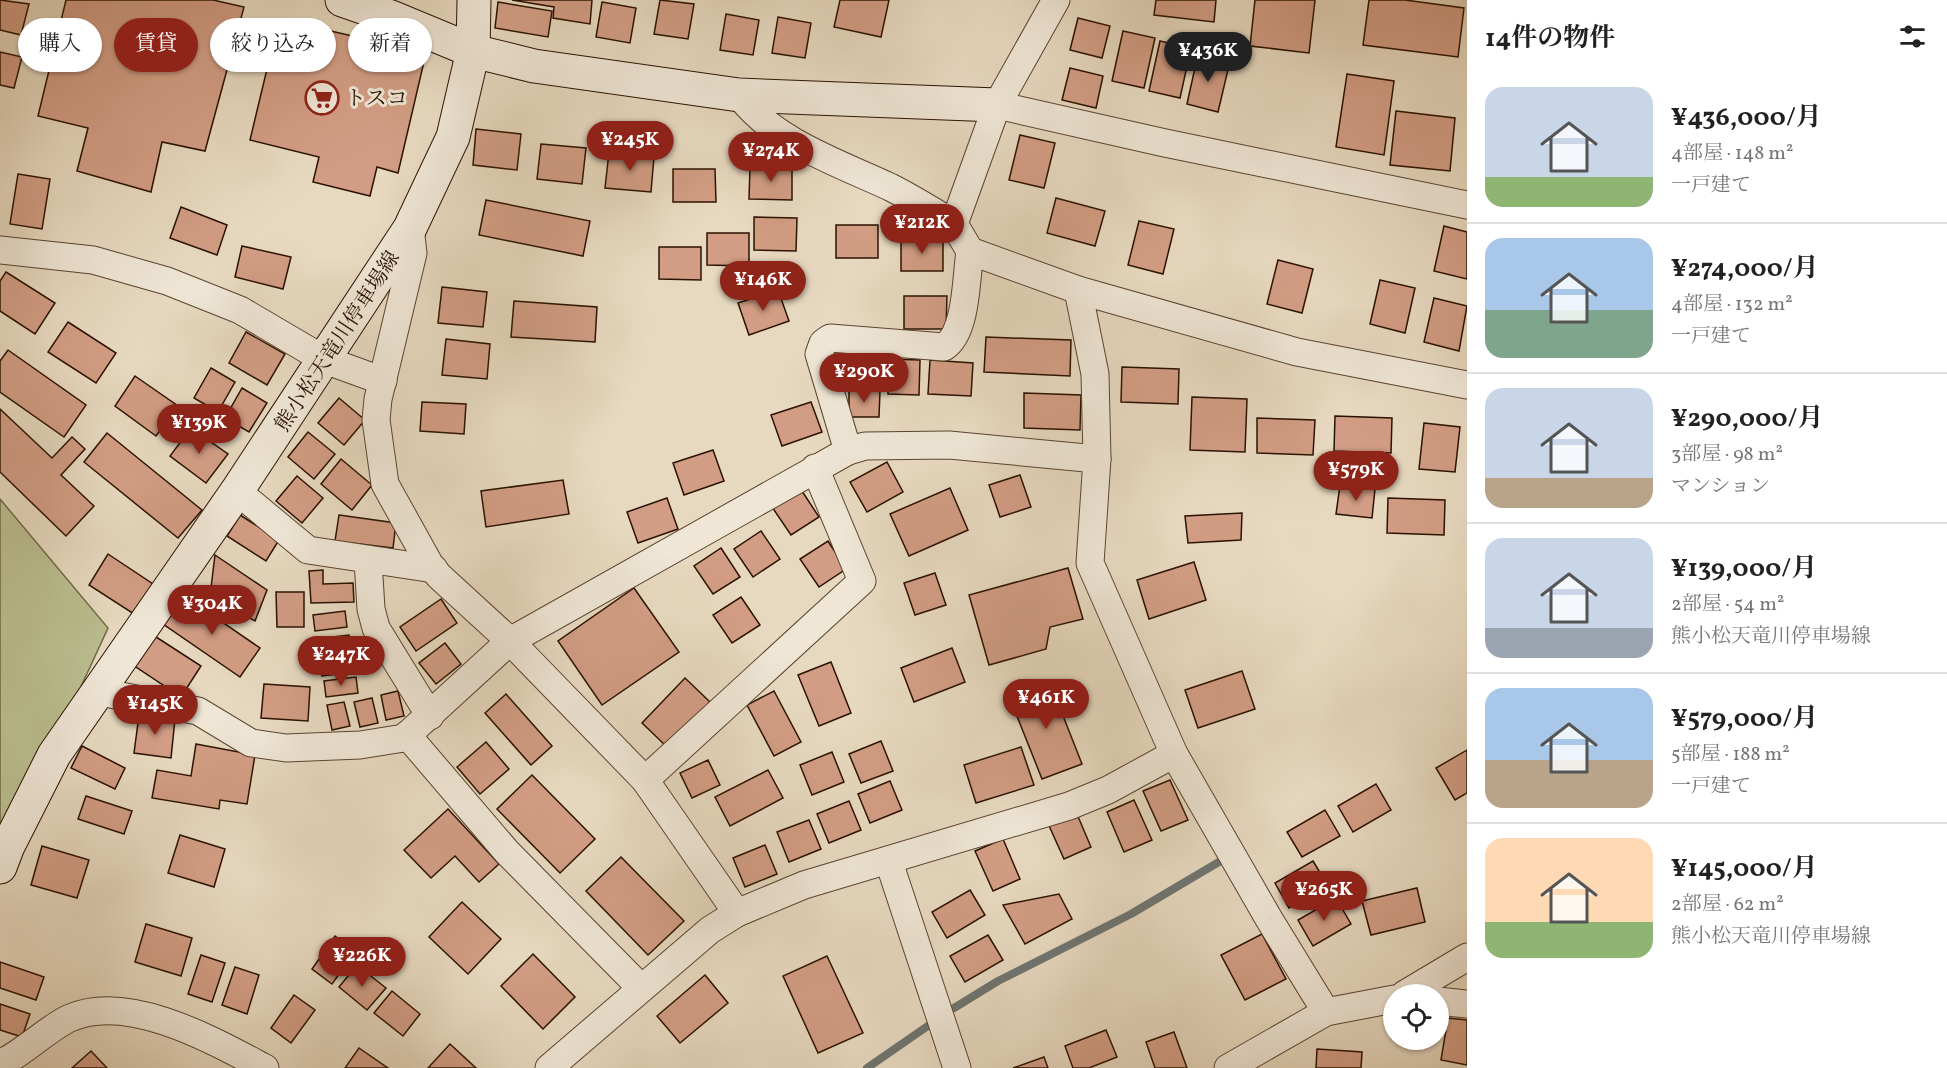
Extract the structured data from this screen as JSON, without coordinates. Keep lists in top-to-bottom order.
{
  "streets": {
    "main road": ["熊小松天竜川停車場線"]
  },
  "places": {
    "supermarket": ["トスコ"]
  },
  "page": {
    "heading": "14件の物件",
    "chip": [
      "購入",
      "賃貸",
      "絞り込み",
      "新着"
    ],
    "price": [
      "¥436K",
      "¥245K",
      "¥274K",
      "¥212K",
      "¥146K",
      "¥290K",
      "¥139K",
      "¥579K",
      "¥304K",
      "¥247K",
      "¥461K",
      "¥145K",
      "¥265K",
      "¥226K"
    ],
    "list": [
      {
        "name": "¥436,000/月",
        "note": "4部屋 · 148 m² · 一戸建て"
      },
      {
        "name": "¥274,000/月",
        "note": "4部屋 · 132 m² · 一戸建て"
      },
      {
        "name": "¥290,000/月",
        "note": "3部屋 · 98 m² · マンション"
      },
      {
        "name": "¥139,000/月",
        "note": "2部屋 · 54 m² · 熊小松天竜川停車場線"
      },
      {
        "name": "¥579,000/月",
        "note": "5部屋 · 188 m² · 一戸建て"
      },
      {
        "name": "¥145,000/月",
        "note": "2部屋 · 62 m² · 熊小松天竜川停車場線"
      }
    ]
  }
}
